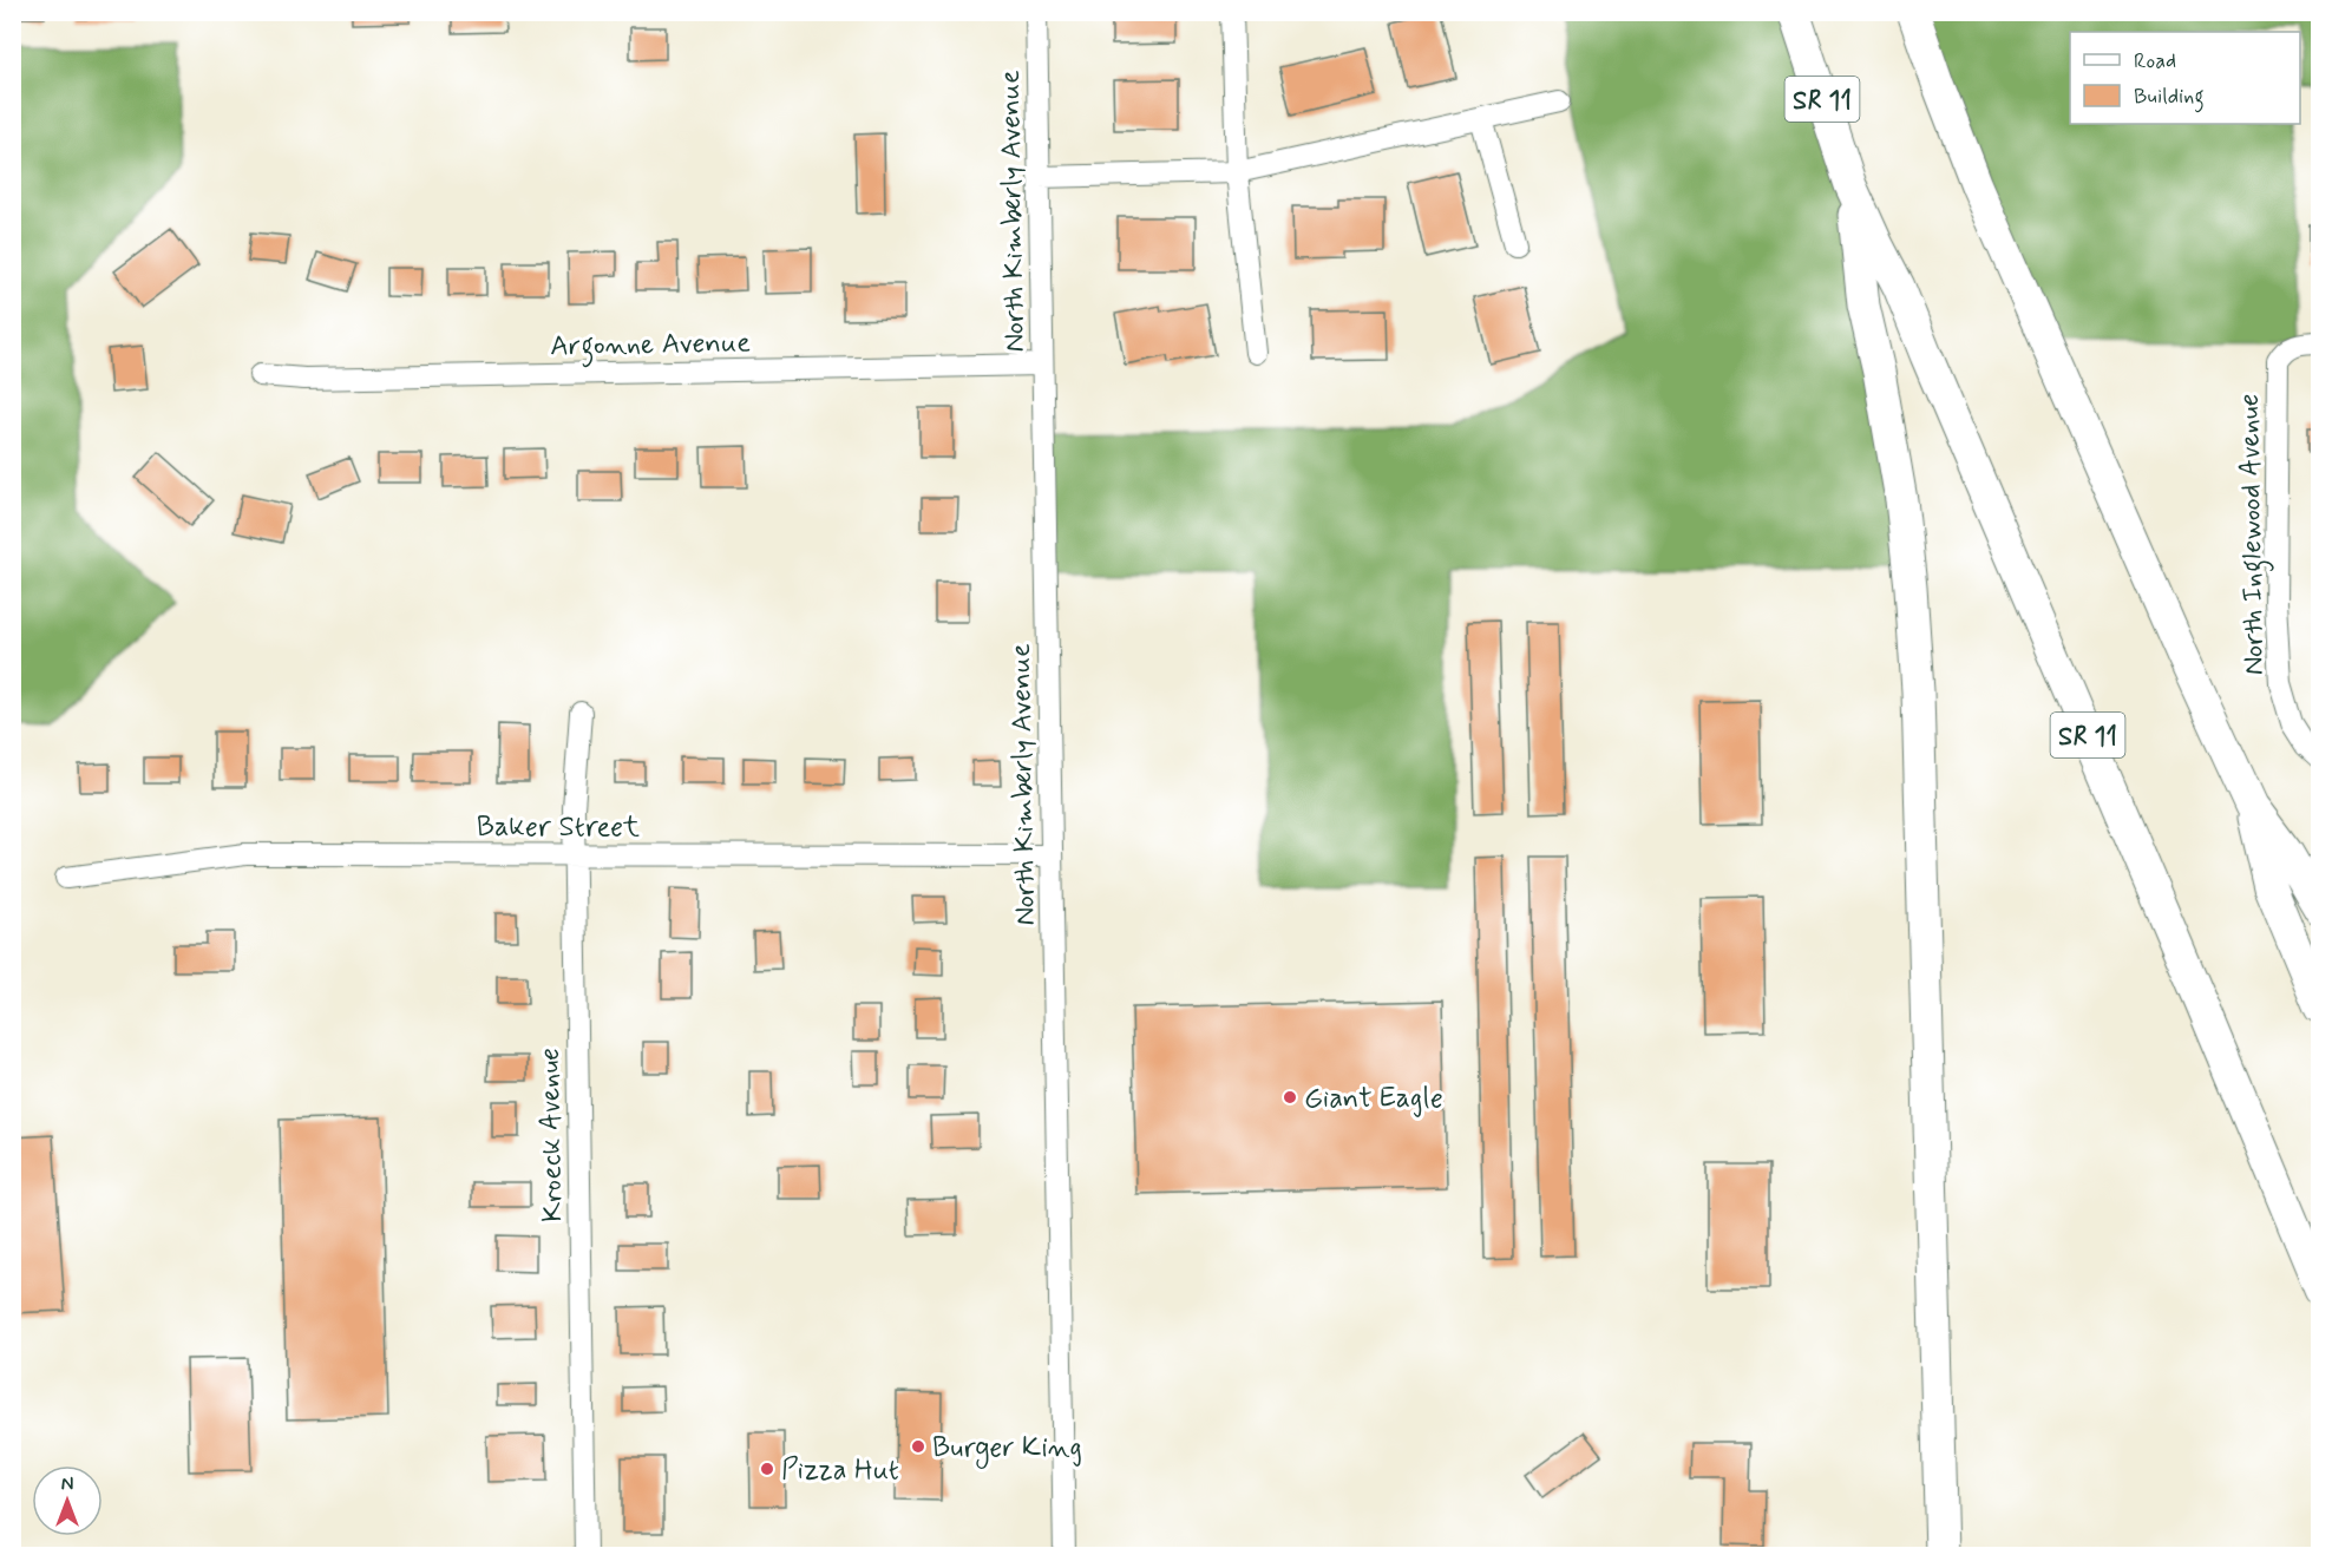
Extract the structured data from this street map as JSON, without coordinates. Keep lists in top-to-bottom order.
{
  "streets": {
    "highway": ["SR 11"],
    "street": [
      "North Kimberly Avenue",
      "Argonne Avenue",
      "North Inglewood Avenue",
      "Baker Street",
      "Kroeck Avenue"
    ]
  },
  "crossings": [
    ["North Kimberly Avenue", "Argonne Avenue"],
    ["North Kimberly Avenue", "Baker Street"],
    ["Baker Street", "Kroeck Avenue"]
  ],
  "places": ["Giant Eagle", "Burger King", "Pizza Hut"],
  "legend": ["Road", "Building"],
  "north": "top"
}
